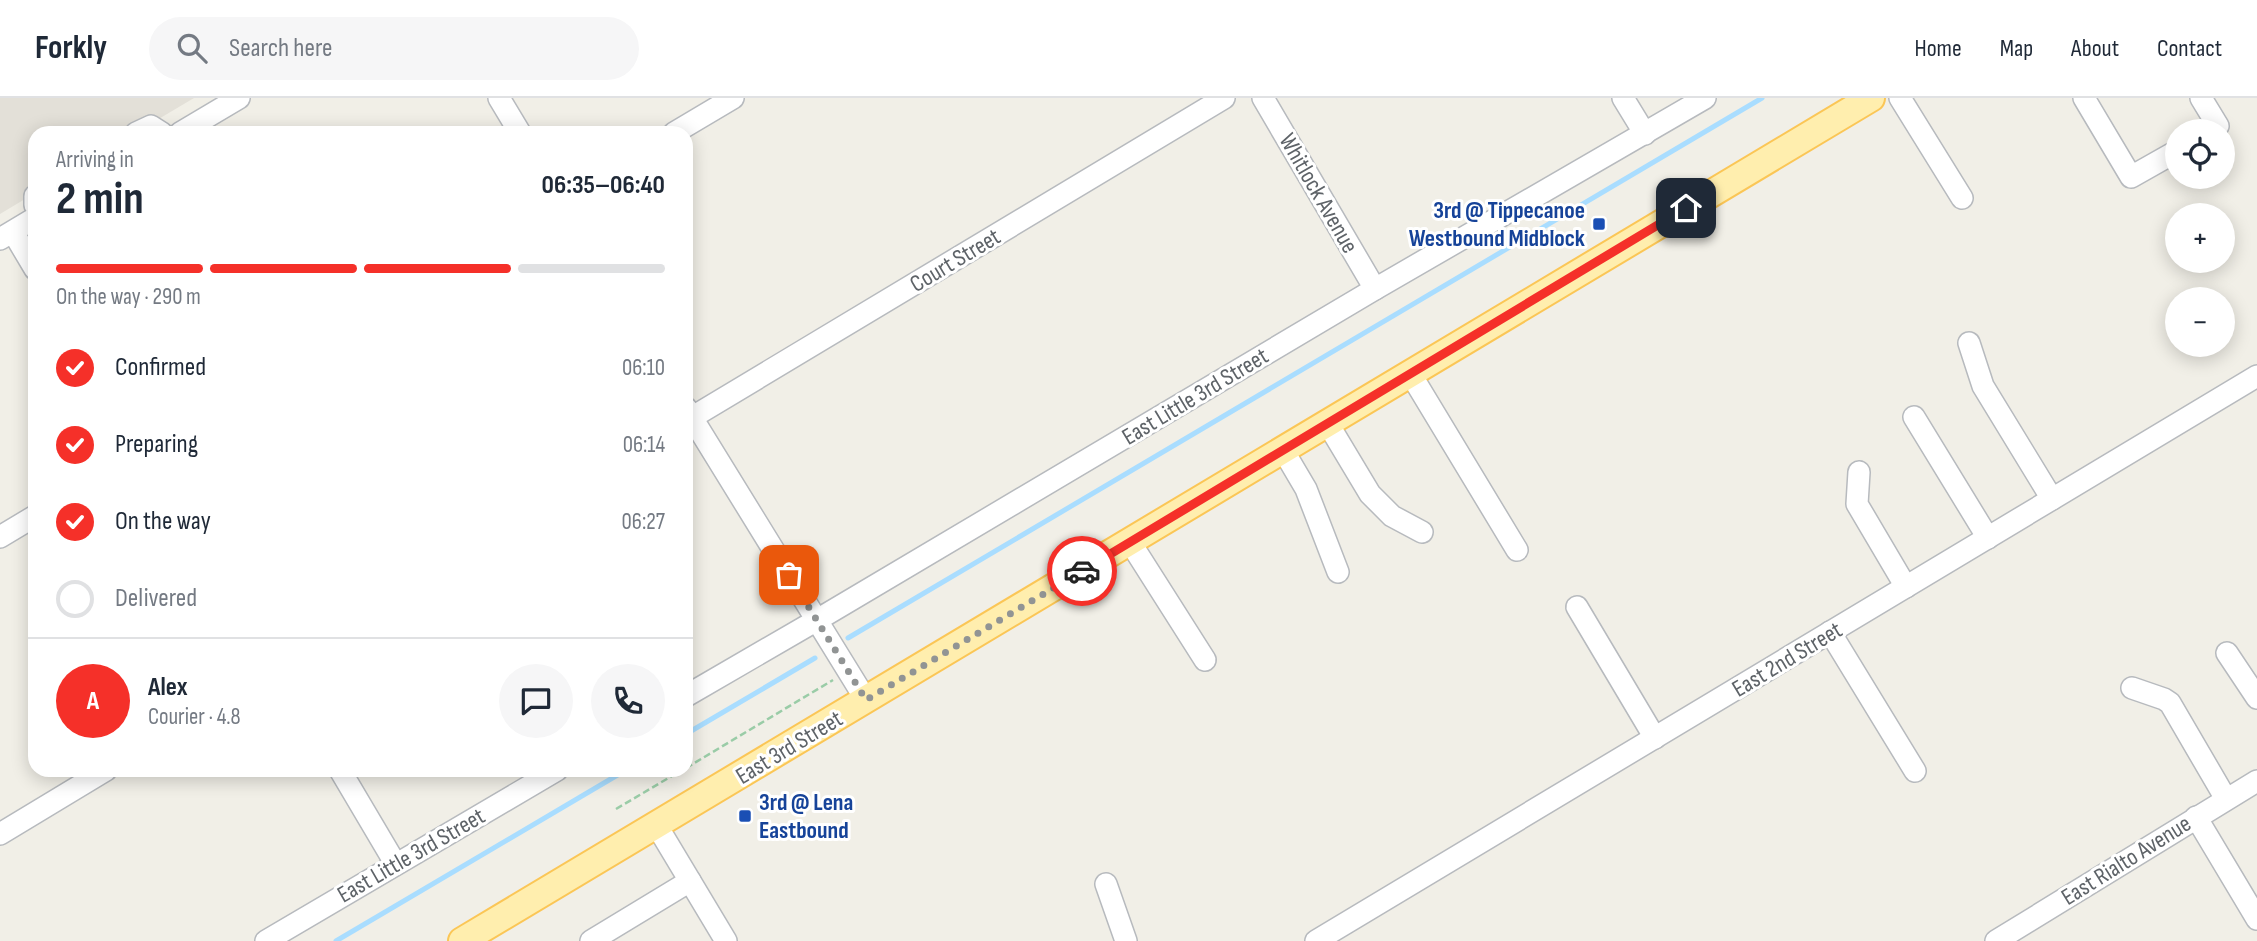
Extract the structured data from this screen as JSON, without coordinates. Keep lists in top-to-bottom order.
{
  "streets": {
    "main road": ["East 3rd Street"],
    "street": [
      "Whitlock Avenue",
      "Court Street",
      "East Little 3rd Street",
      "East 2nd Street",
      "East Rialto Avenue"
    ]
  },
  "crossings": [
    ["Whitlock Avenue", "East Little 3rd Street"]
  ],
  "places": {
    "transit": ["3rd @ Tippecanoe Westbound Midblock", "3rd @ Lena Eastbound"]
  },
  "page": {
    "header": "Forkly",
    "search": "Search here",
    "nav": [
      "Home",
      "Map",
      "About",
      "Contact"
    ],
    "map_buttons": ["+", "−"],
    "heading": ["2 min", "Arriving in", "06:35–06:40"],
    "panel": ["Alex", "Courier · 4.8"],
    "bar": "On the way · 290 m",
    "list": [
      ["Confirmed", "06:10"],
      ["Preparing", "06:14"],
      ["On the way", "06:27"],
      "Delivered"
    ],
    "round": "A"
  }
}
